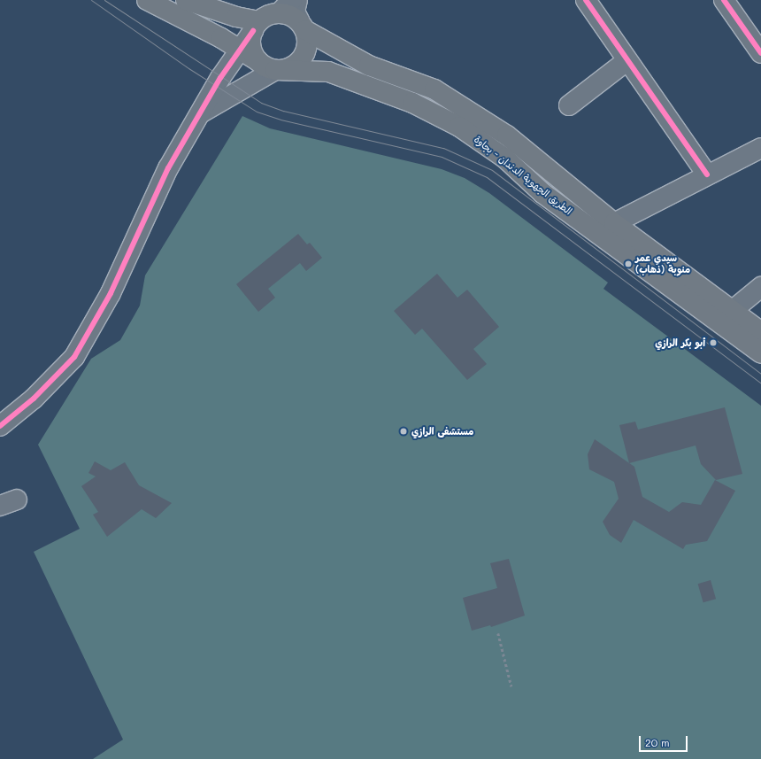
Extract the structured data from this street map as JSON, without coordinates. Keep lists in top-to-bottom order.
{
  "streets": {
    "main road": ["الطريق الجهوية الدندان - بجاوة"]
  },
  "places": ["سيدي عمر منوبة (ذهاب)", "أبو بكر الرازي", "مستشفى الرازي"],
  "scale_bar": "20 m"
}
